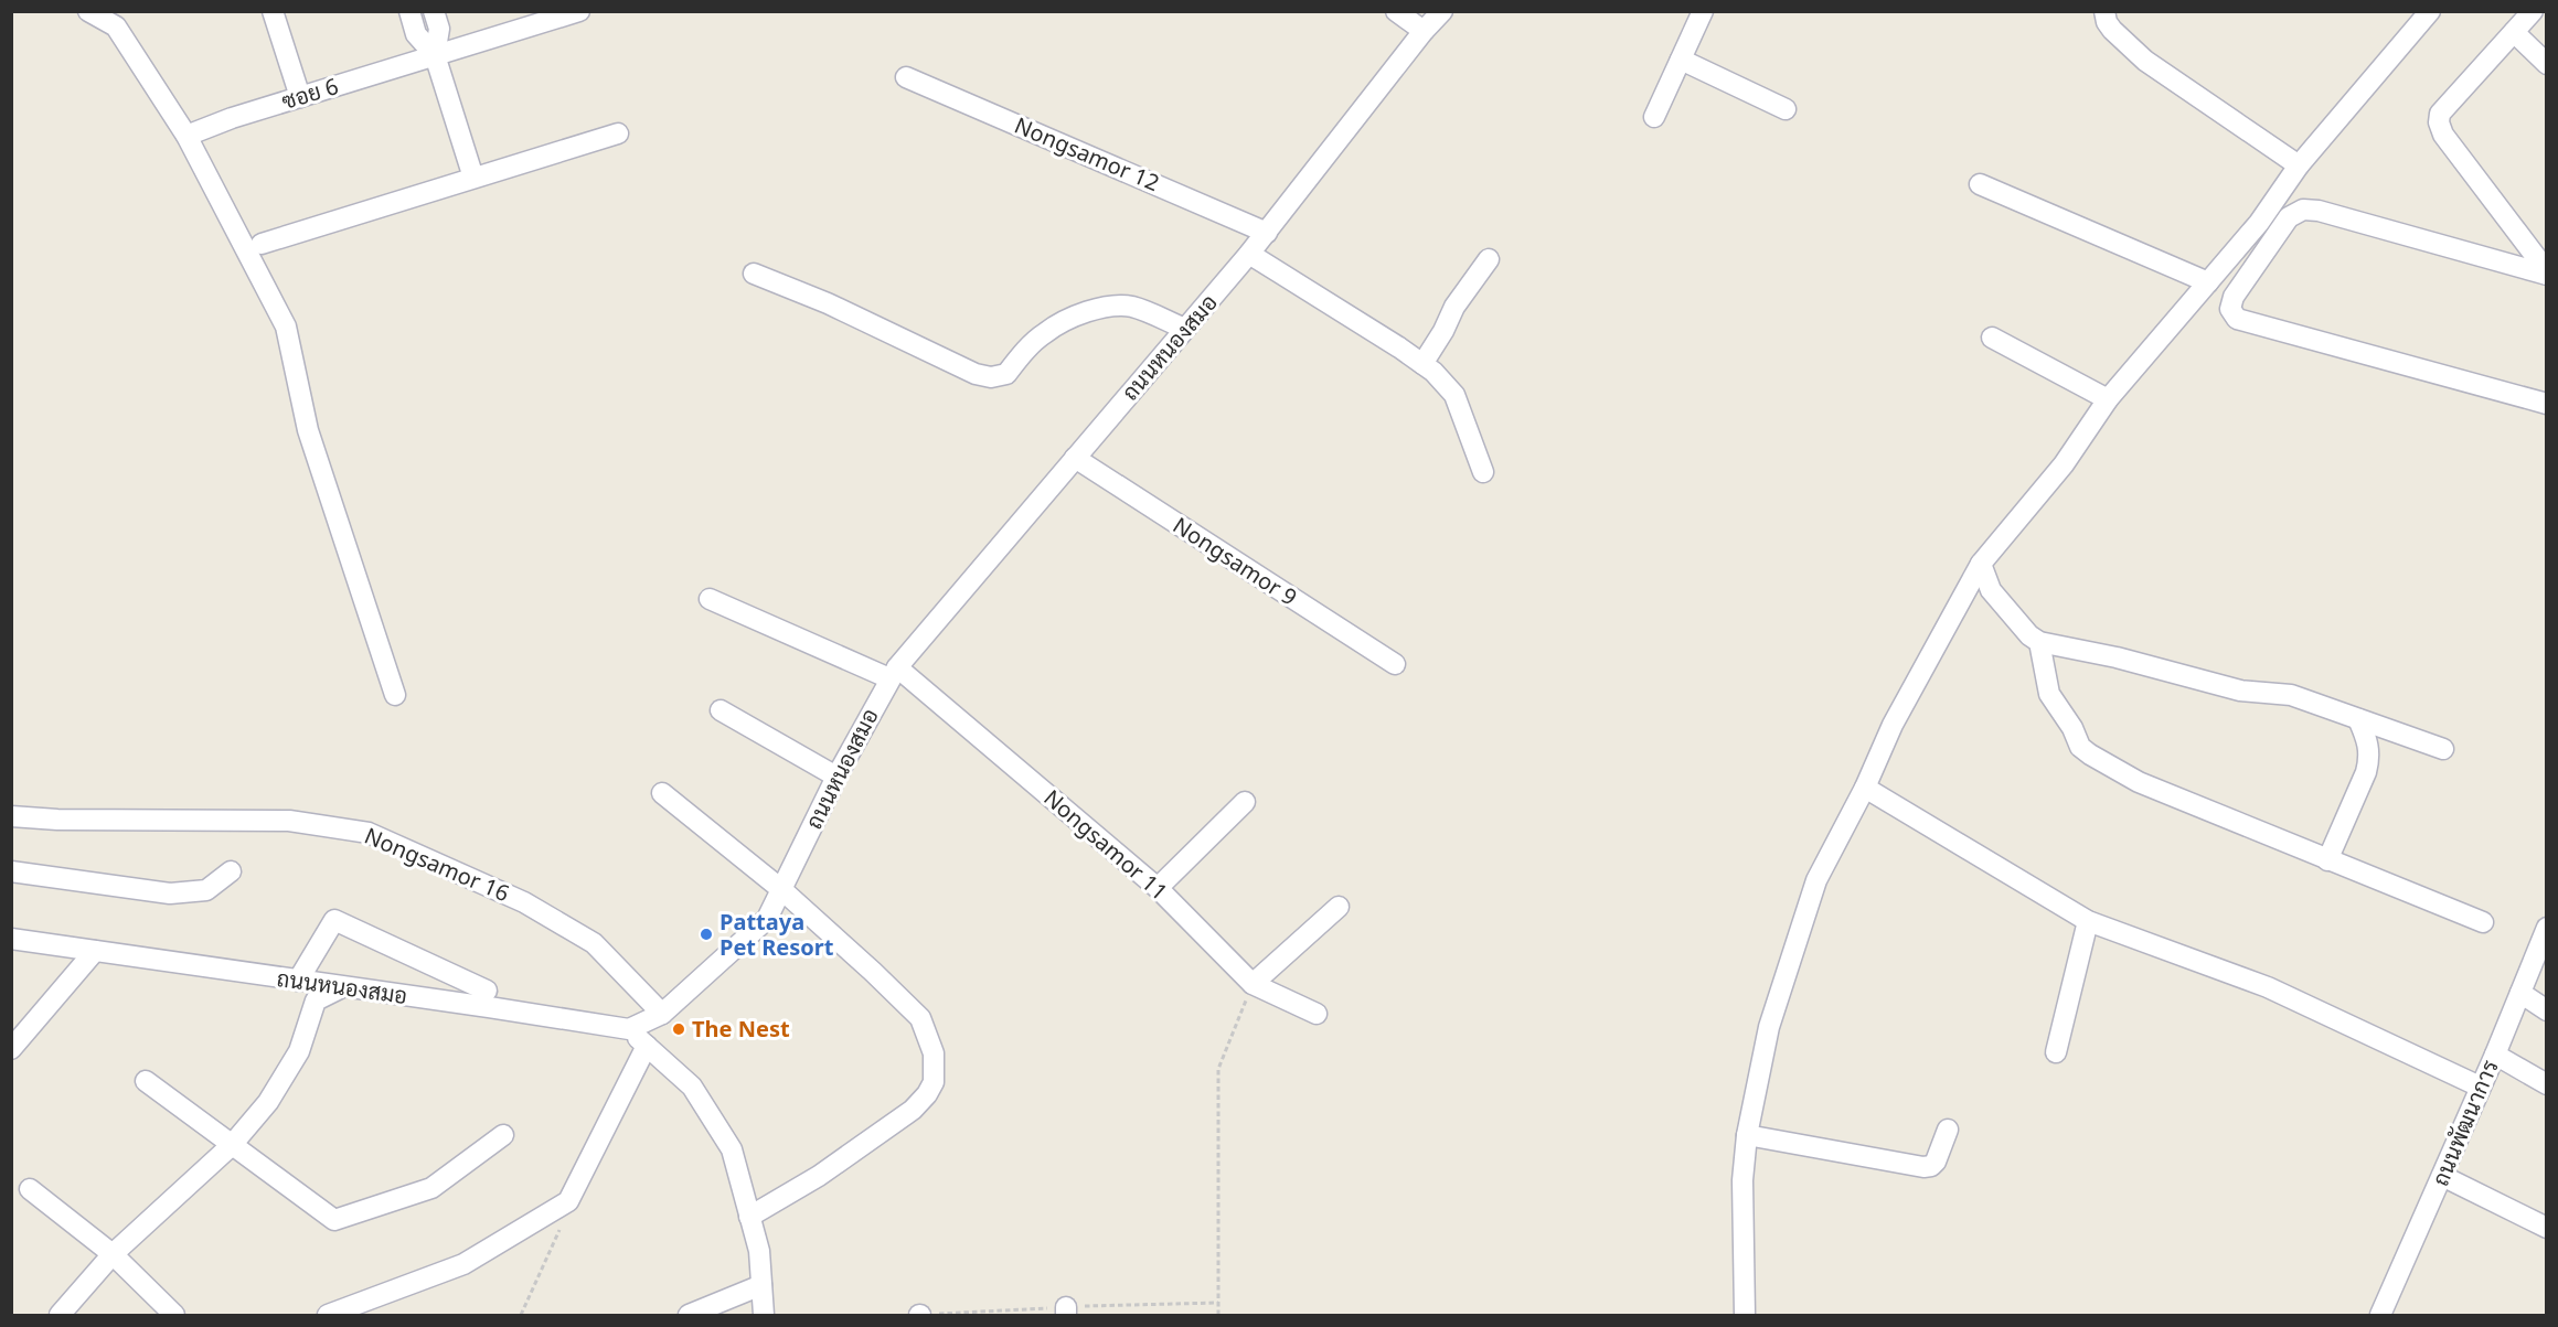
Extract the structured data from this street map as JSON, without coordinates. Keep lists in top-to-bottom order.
{
  "streets": {
    "street": [
      "ซอย 6",
      "Nongsamor 12",
      "ถนนหนองสมอ",
      "Nongsamor 9",
      "Nongsamor 11",
      "Nongsamor 16",
      "ถนนพัฒนาการ"
    ]
  },
  "crossings": [
    ["Nongsamor 12", "ถนนหนองสมอ"],
    ["ถนนหนองสมอ", "Nongsamor 9"],
    ["ถนนหนองสมอ", "Nongsamor 11"],
    ["ถนนหนองสมอ", "Nongsamor 16"]
  ],
  "places": ["Pattaya Pet Resort", "The Nest"]
}
